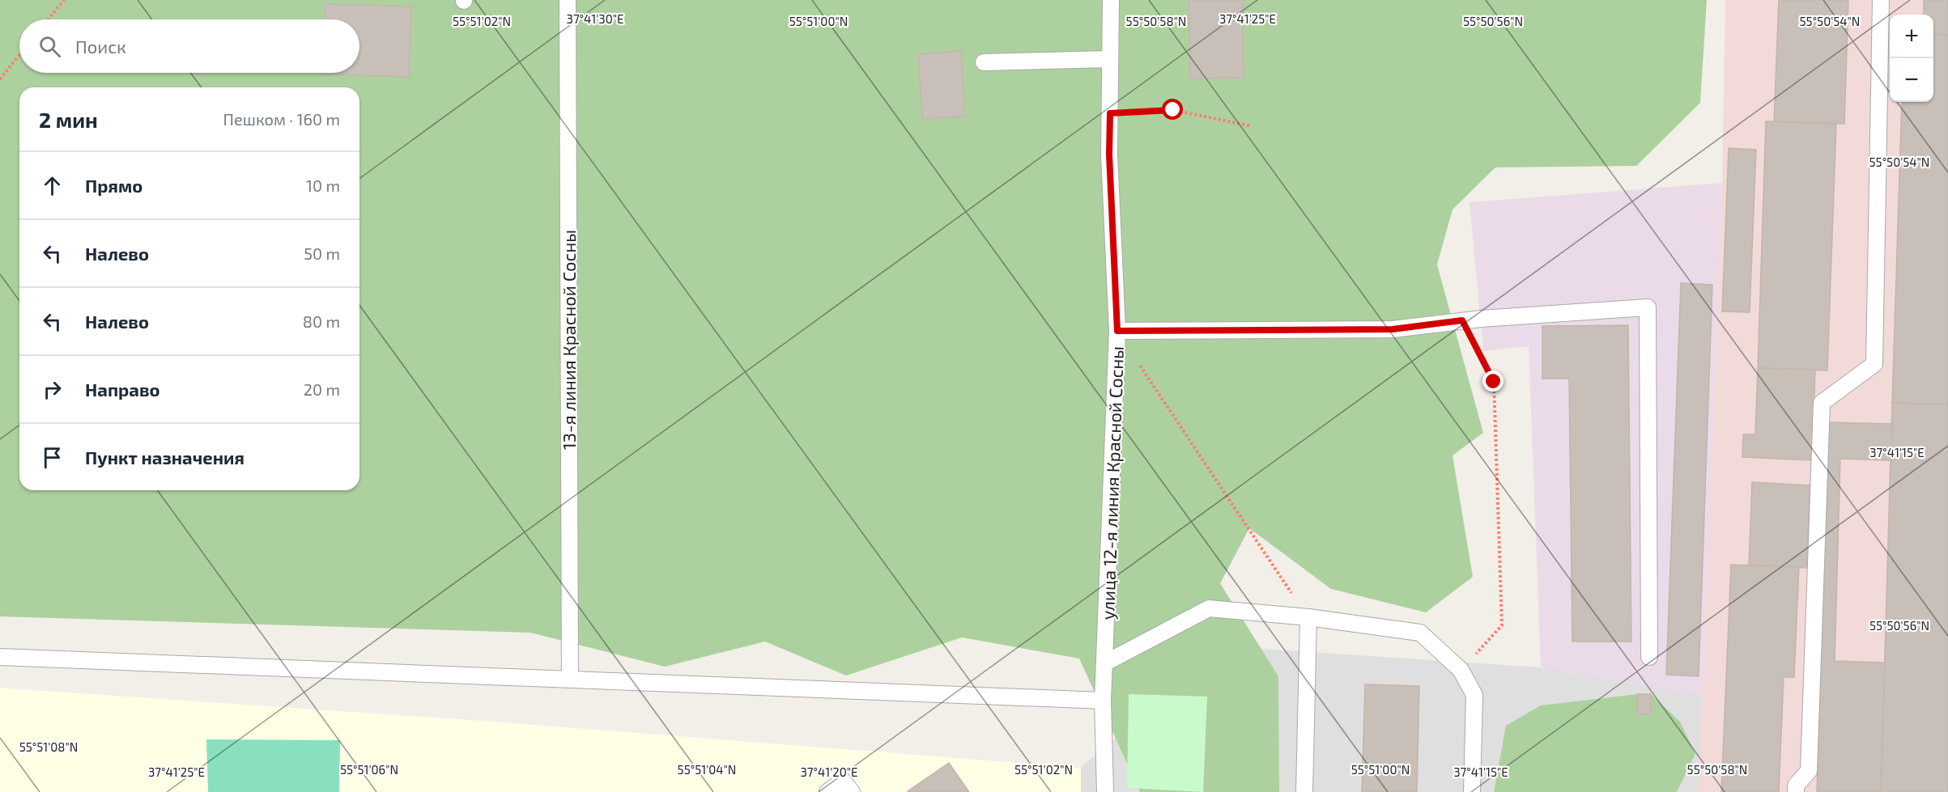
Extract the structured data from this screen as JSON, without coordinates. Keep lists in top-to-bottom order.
{
  "streets": {
    "lane": ["13-я линия Красной Сосны", "улица 12-я линия Красной Сосны"]
  },
  "page": {
    "map_buttons": ["+", "−"],
    "search": "Поиск",
    "heading": ["2 мин", "Пешком · 160 m"],
    "list": [
      ["Прямо", "10 m"],
      ["Налево", "50 m"],
      ["Налево", "80 m"],
      ["Направо", "20 m"],
      "Пункт назначения"
    ]
  },
  "coordinates": [
    "37°41'30\"E",
    "37°41'25\"E",
    "55°51'02\"N",
    "55°51'00\"N",
    "55°50'58\"N",
    "55°50'56\"N",
    "55°50'54\"N",
    "37°41'15\"E",
    "55°51'08\"N",
    "55°51'06\"N",
    "55°51'04\"N",
    "37°41'20\"E"
  ]
}
